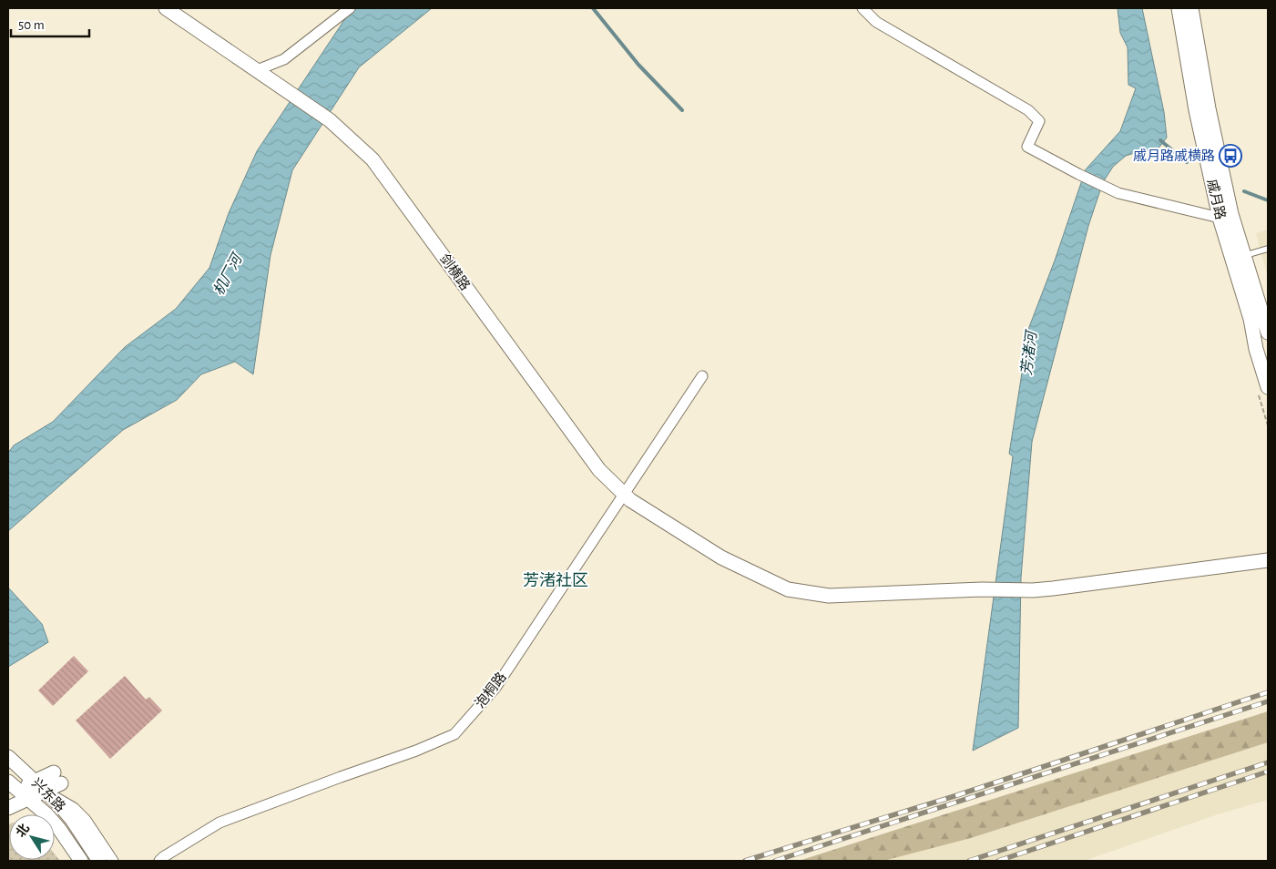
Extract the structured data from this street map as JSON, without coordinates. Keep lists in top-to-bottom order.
{
  "streets": {
    "street": [
      "戚月路",
      "剑横路",
      "泡桐路",
      "兴东路"
    ]
  },
  "crossings": [
    ["剑横路", "泡桐路"]
  ],
  "districts": ["芳渚社区"],
  "water": ["机厂河", "芳渚河"],
  "places": {
    "bus stop": ["戚月路戚横路"]
  },
  "scale_bar": "50 m",
  "north": "top left"
}
